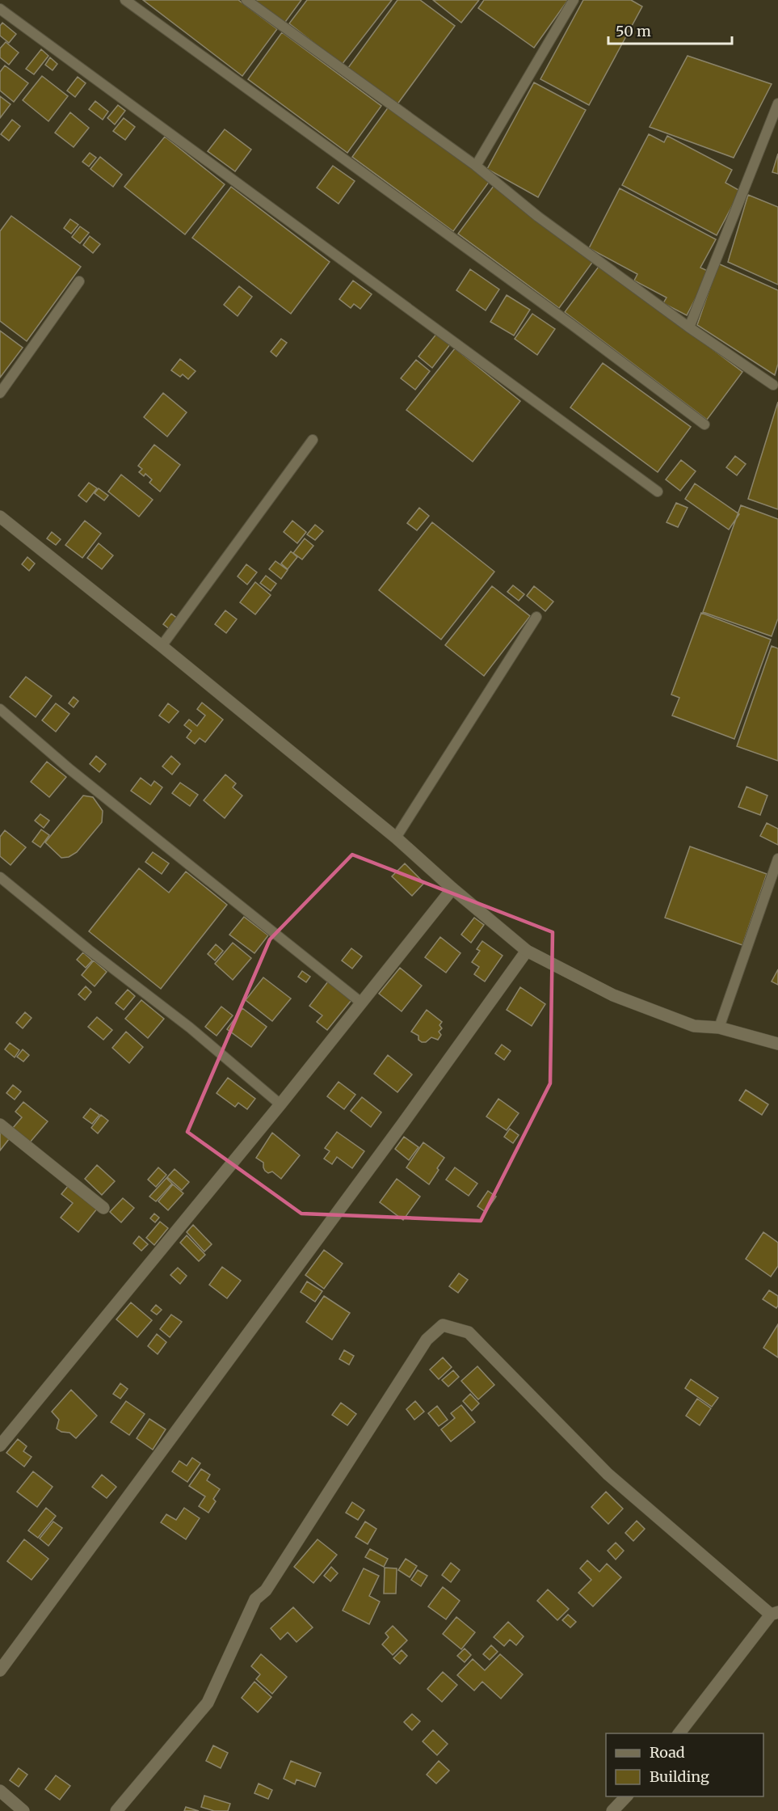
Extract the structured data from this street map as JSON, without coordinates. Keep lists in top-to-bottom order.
{
  "legend": ["Road", "Building"],
  "scale_bar": "50 m"
}
